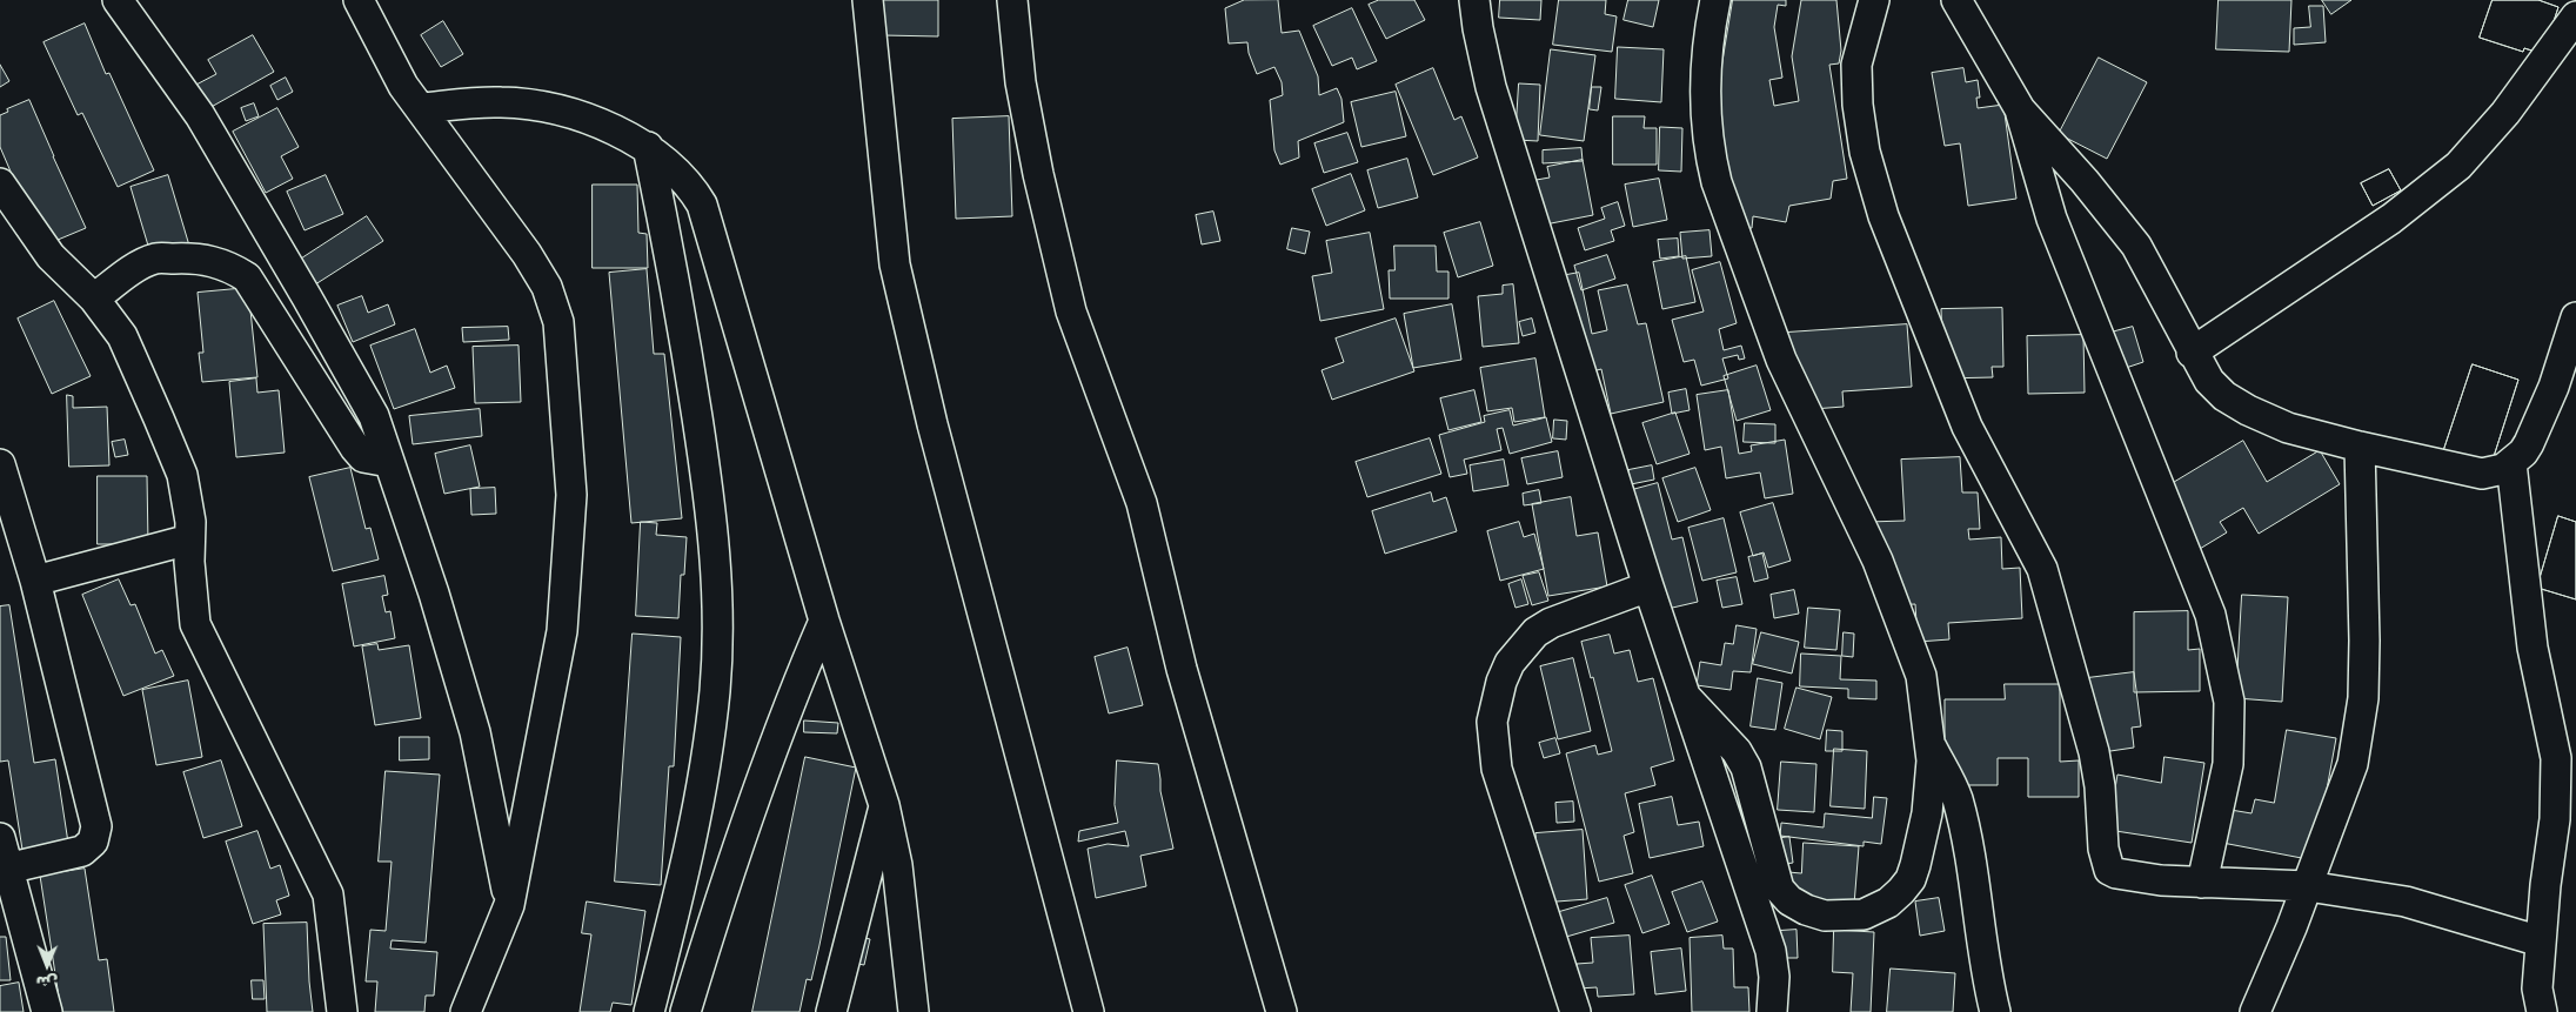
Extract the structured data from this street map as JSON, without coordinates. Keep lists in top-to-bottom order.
{
  "north": "bottom"
}
